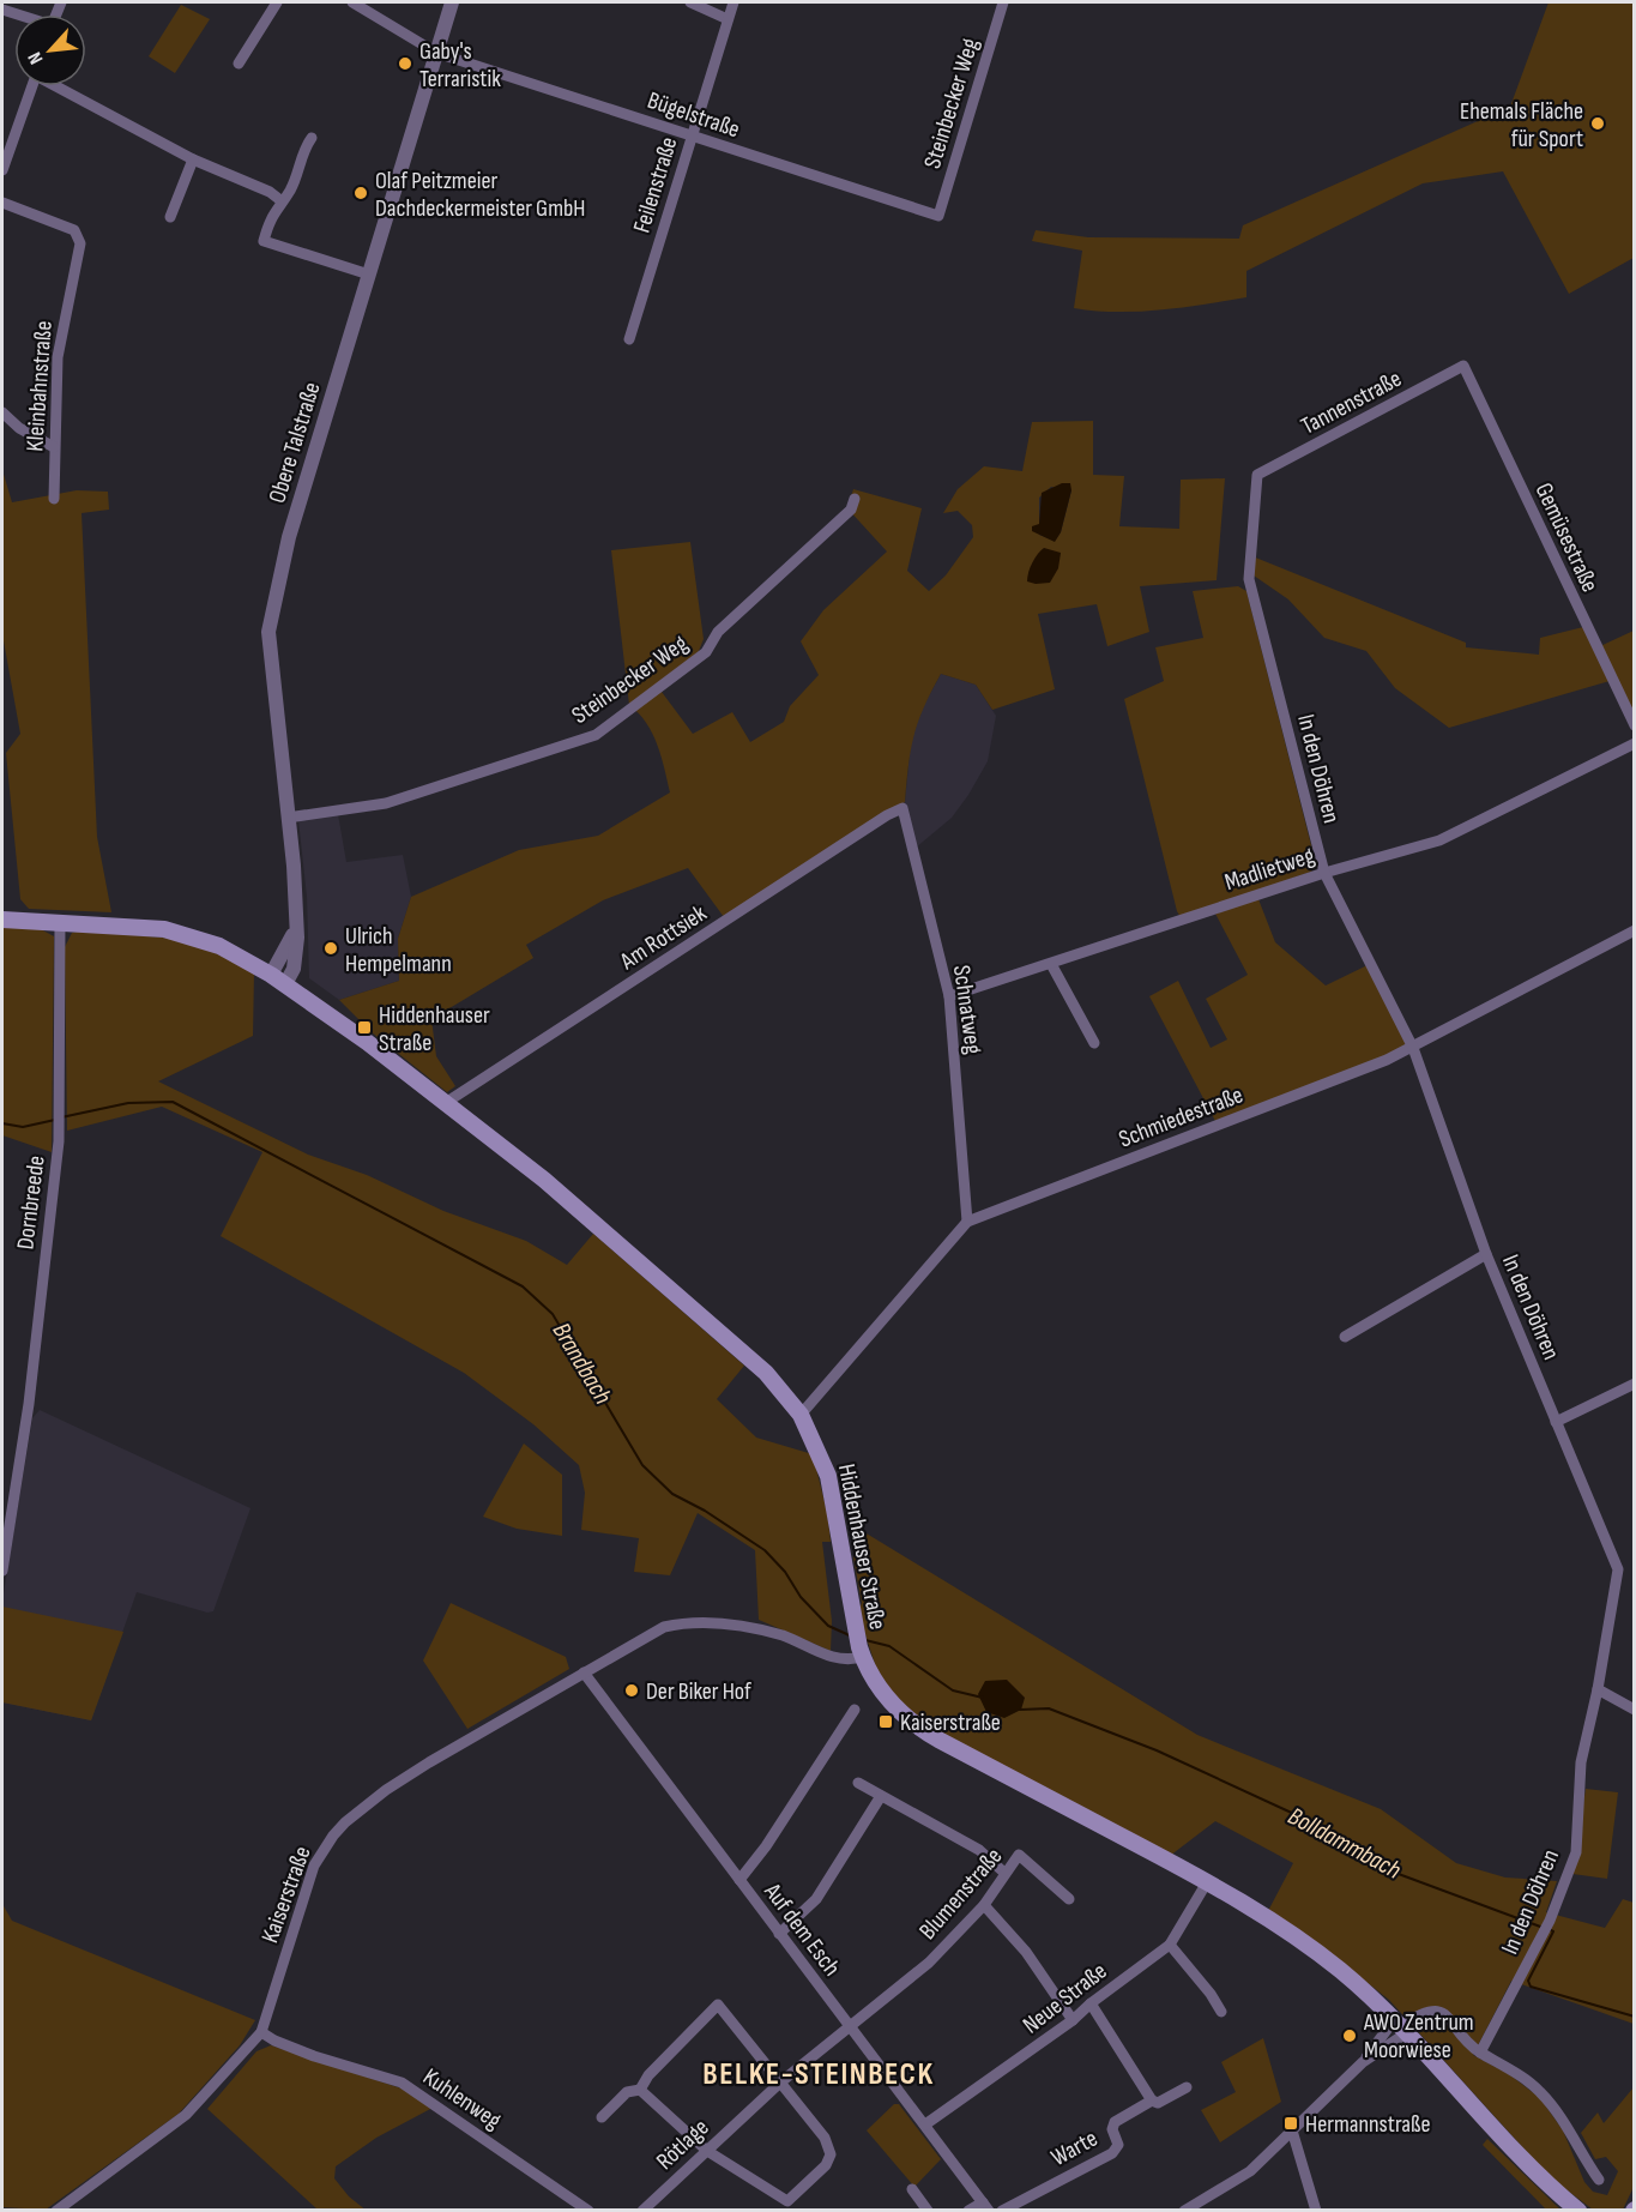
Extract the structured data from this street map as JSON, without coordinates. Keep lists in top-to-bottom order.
{
  "streets": {
    "main road": ["Hiddenhauser Straße"],
    "street": [
      "Steinbecker Weg",
      "Bügelstraße",
      "Feilenstraße",
      "Kleinbahnstraße",
      "Tannenstraße",
      "Obere Talstraße",
      "Gemüsestraße",
      "In den Döhren",
      "Madlietweg",
      "Am Rottsiek",
      "Schnatweg",
      "Schmiedestraße",
      "Dornbreede",
      "Blumenstraße",
      "Kaiserstraße",
      "Auf dem Esch",
      "Neue Straße",
      "Kuhlenweg",
      "Rötlage",
      "Warte"
    ]
  },
  "crossings": [
    ["Steinbecker Weg", "Bügelstraße"],
    ["Steinbecker Weg", "Obere Talstraße"],
    ["Bügelstraße", "Feilenstraße"],
    ["Bügelstraße", "Obere Talstraße"],
    ["Tannenstraße", "Gemüsestraße"],
    ["Tannenstraße", "In den Döhren"],
    ["Obere Talstraße", "Hiddenhauser Straße"],
    ["In den Döhren", "Madlietweg"],
    ["In den Döhren", "Schmiedestraße"],
    ["Madlietweg", "Schnatweg"],
    ["Am Rottsiek", "Schnatweg"],
    ["Am Rottsiek", "Hiddenhauser Straße"],
    ["Schnatweg", "Schmiedestraße"],
    ["Schmiedestraße", "Hiddenhauser Straße"],
    ["Dornbreede", "Hiddenhauser Straße"],
    ["Hiddenhauser Straße", "Kaiserstraße"],
    ["Hiddenhauser Straße", "Neue Straße"],
    ["Blumenstraße", "Auf dem Esch"],
    ["Blumenstraße", "Rötlage"],
    ["Kaiserstraße", "Auf dem Esch"],
    ["Kaiserstraße", "Kuhlenweg"],
    ["Auf dem Esch", "Neue Straße"],
    ["Auf dem Esch", "Rötlage"]
  ],
  "districts": ["BELKE-STEINBECK"],
  "water": ["Brandbach", "Bolldammbach"],
  "places": {
    "other": [
      "Gaby's Terraristik",
      "Ehemals Fläche für Sport",
      "Olaf Peitzmeier Dachdeckermeister GmbH",
      "Ulrich Hempelmann",
      "Der Biker Hof",
      "AWO Zentrum Moorwiese"
    ],
    "transit": ["Hiddenhauser Straße", "Kaiserstraße", "Hermannstraße"]
  },
  "north": "bottom left"
}
